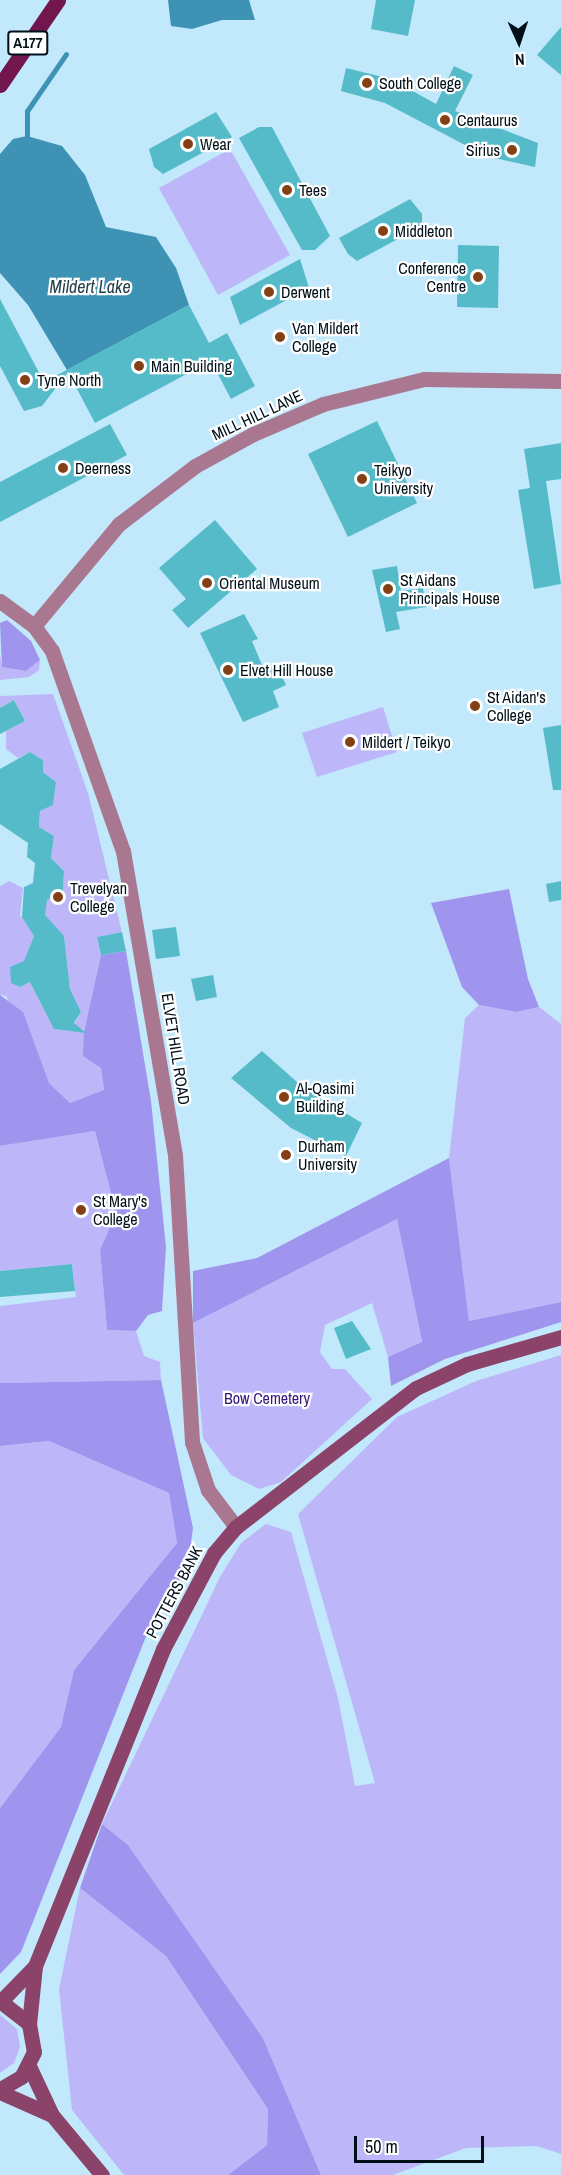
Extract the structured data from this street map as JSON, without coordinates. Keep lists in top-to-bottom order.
{
  "streets": {
    "main road": ["A177"],
    "street": ["MILL HILL LANE", "ELVET HILL ROAD", "POTTERS BANK"]
  },
  "crossings": [
    ["MILL HILL LANE", "ELVET HILL ROAD"],
    ["ELVET HILL ROAD", "POTTERS BANK"]
  ],
  "water": ["Mildert Lake"],
  "parks": ["Bow Cemetery"],
  "places": [
    "South College",
    "Centaurus",
    "Wear",
    "Sirius",
    "Tees",
    "Middleton",
    "Conference Centre",
    "Derwent",
    "Van Mildert College",
    "Main Building",
    "Tyne North",
    "Deerness",
    "Teikyo University",
    "Oriental Museum",
    "St Aidans Principals House",
    "Elvet Hill House",
    "St Aidan's College",
    "Mildert / Teikyo",
    "Trevelyan College",
    "Al-Qasimi Building",
    "Durham University",
    "St Mary's College"
  ],
  "scale_bar": "50 m",
  "north": "bottom"
}
